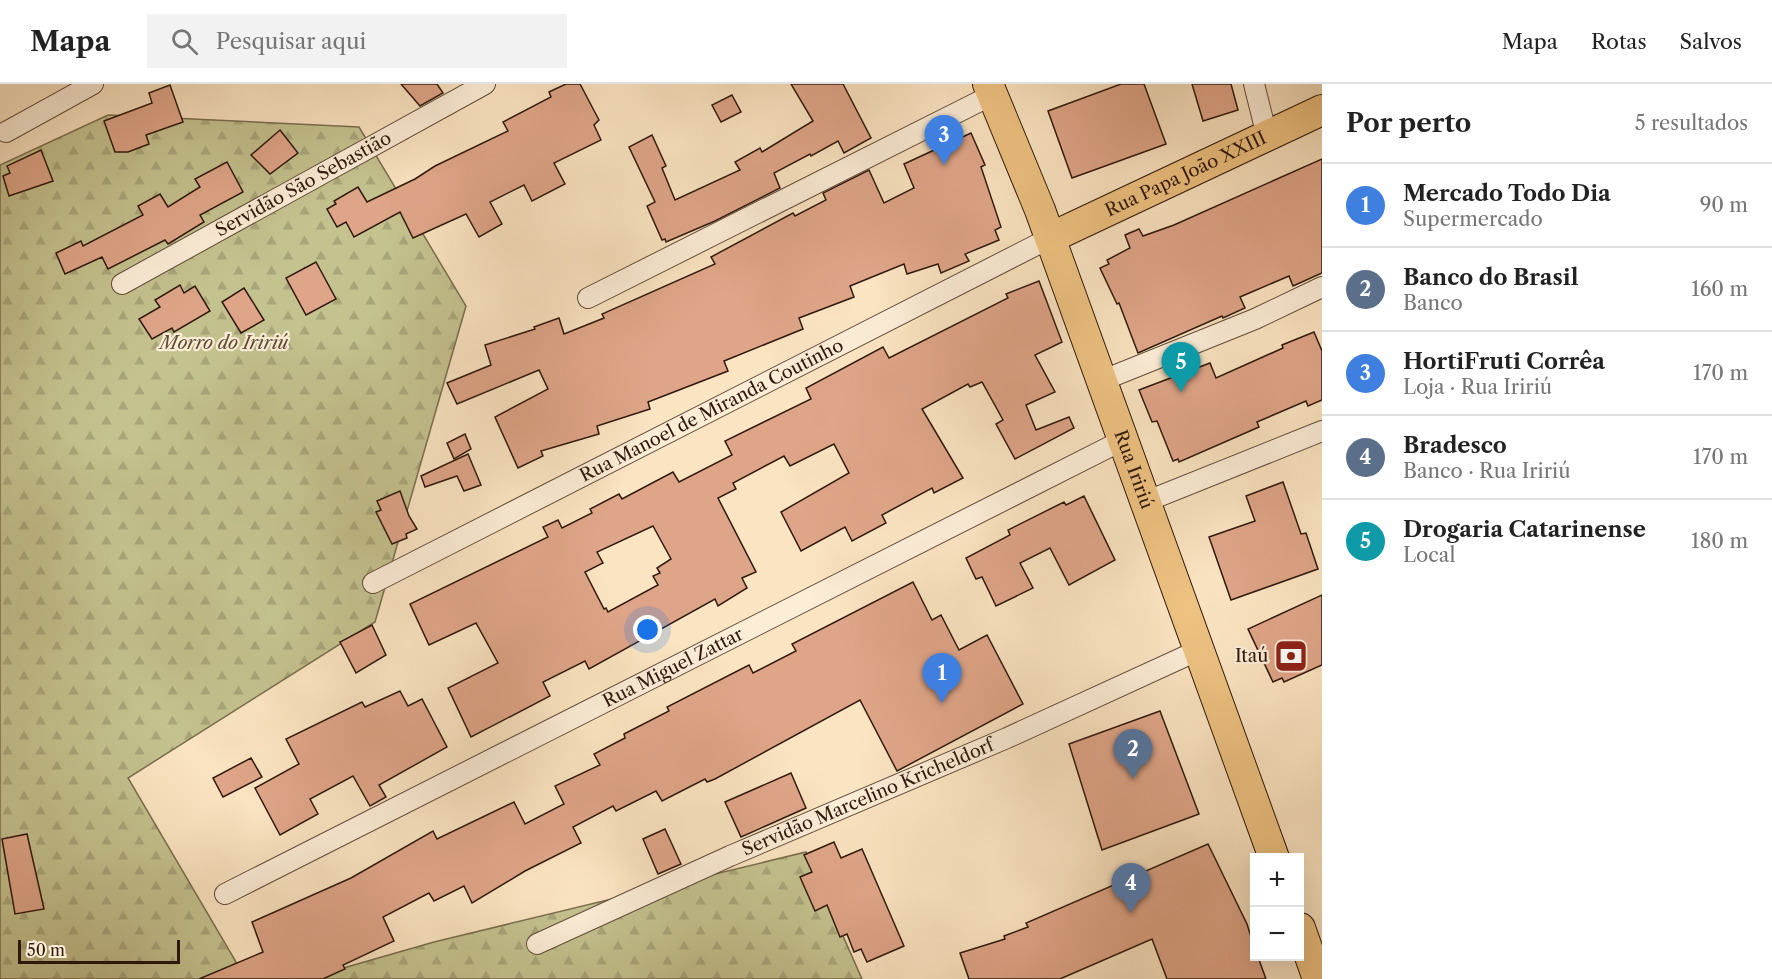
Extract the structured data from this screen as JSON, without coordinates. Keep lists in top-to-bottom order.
{
  "streets": {
    "main road": ["Rua Papa João XXIII", "Rua Iririú"],
    "street": [
      "Servidão São Sebastião",
      "Rua Manoel de Miranda Coutinho",
      "Rua Miguel Zattar",
      "Servidão Marcelino Kricheldorf"
    ]
  },
  "crossings": [
    ["Rua Papa João XXIII", "Rua Manoel de Miranda Coutinho"],
    ["Rua Papa João XXIII", "Rua Iririú"],
    ["Rua Manoel de Miranda Coutinho", "Rua Iririú"],
    ["Rua Iririú", "Rua Miguel Zattar"],
    ["Rua Iririú", "Servidão Marcelino Kricheldorf"]
  ],
  "parks": ["Morro do Iririú"],
  "places": {
    "bank": ["Itaú"]
  },
  "scale_bar": "50 m",
  "page": {
    "header": "Mapa",
    "search": "Pesquisar aqui",
    "nav": ["Mapa", "Rotas", "Salvos"],
    "heading": ["Por perto", "5 resultados"],
    "pins": [
      "3",
      "5",
      "1",
      "2",
      "4"
    ],
    "list": [
      {
        "mark": "1",
        "name": "Mercado Todo Dia",
        "note": "Supermercado",
        "value": "90 m"
      },
      {
        "mark": "2",
        "name": "Banco do Brasil",
        "note": "Banco",
        "value": "160 m"
      },
      {
        "mark": "3",
        "name": "HortiFruti Corrêa",
        "note": "Loja · Rua Iririú",
        "value": "170 m"
      },
      {
        "mark": "4",
        "name": "Bradesco",
        "note": "Banco · Rua Iririú",
        "value": "170 m"
      },
      {
        "mark": "5",
        "name": "Drogaria Catarinense",
        "note": "Local",
        "value": "180 m"
      }
    ],
    "map_buttons": ["+", "−"],
    "scale": "50 m"
  }
}
